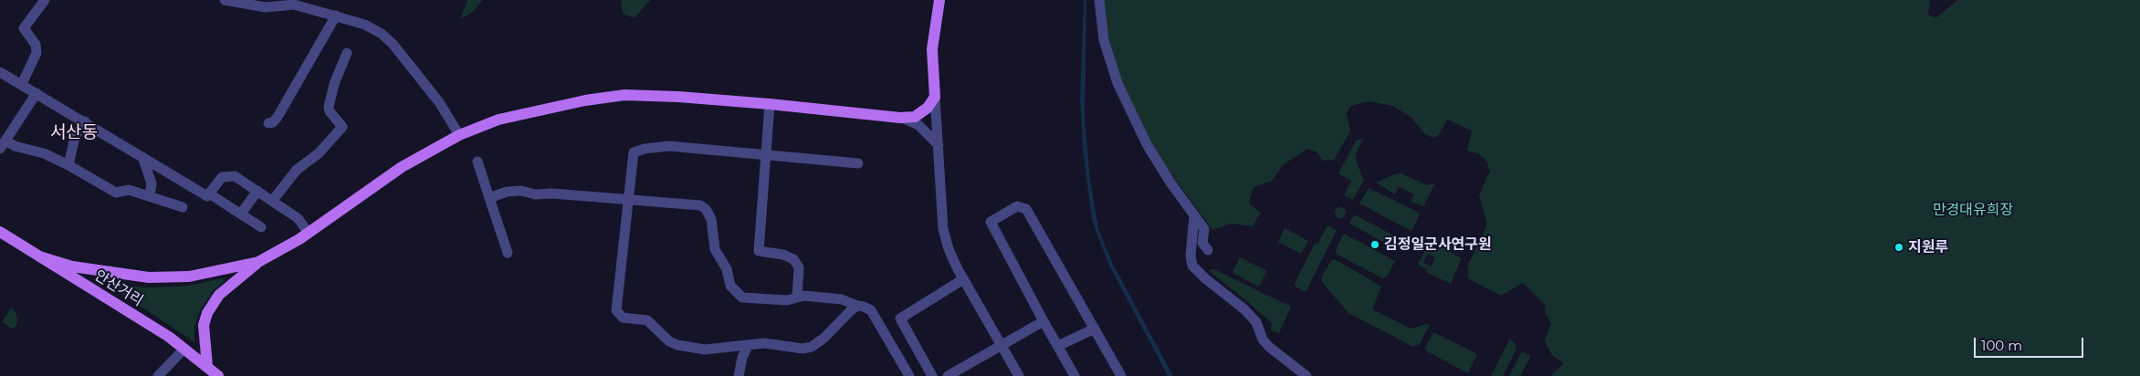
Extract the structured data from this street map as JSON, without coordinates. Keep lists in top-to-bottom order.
{
  "streets": {
    "main road": ["안산거리"]
  },
  "districts": ["서산동"],
  "parks": ["만경대유희장"],
  "places": ["김정일군사연구원", "지원루"],
  "scale_bar": "100 m"
}
